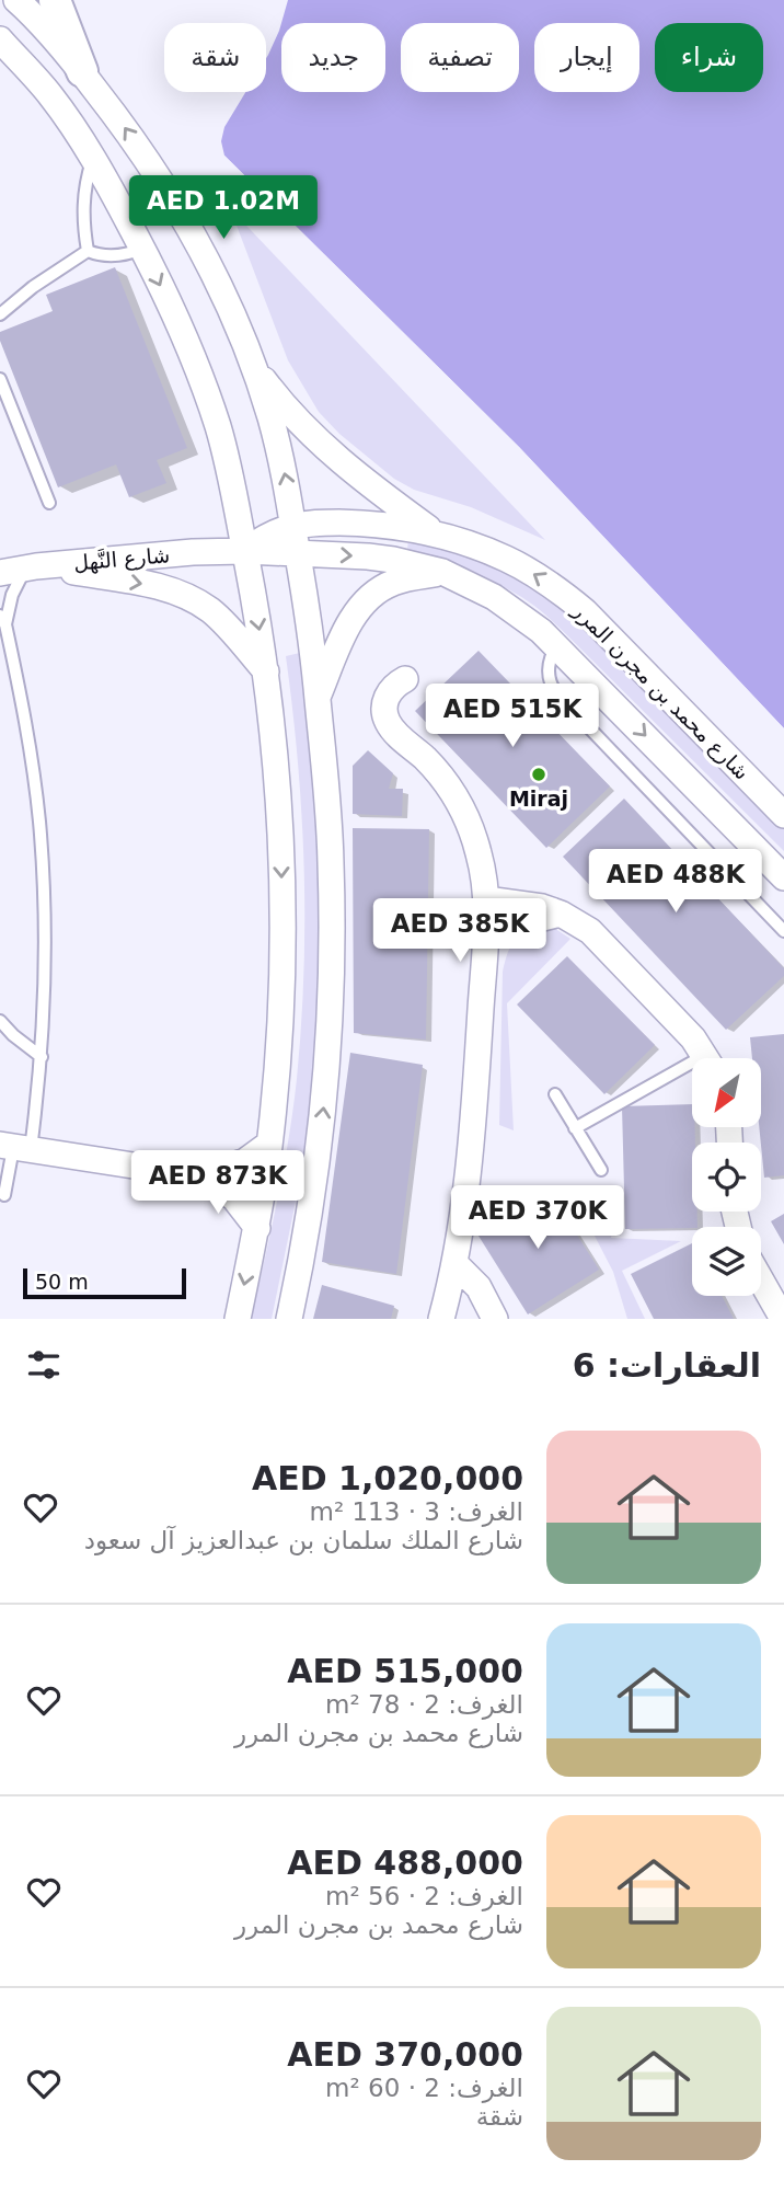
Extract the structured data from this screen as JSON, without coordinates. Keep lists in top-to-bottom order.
{
  "streets": {
    "street": ["شارع النَّهل", "شارع محمد بن مجرن المرر"]
  },
  "crossings": [
    ["شارع النَّهل", "شارع محمد بن مجرن المرر"]
  ],
  "places": ["Miraj"],
  "scale_bar": "50 m",
  "north": "bottom left",
  "page": {
    "chip": [
      "شراء",
      "إيجار",
      "تصفية",
      "جديد",
      "شقة"
    ],
    "price": [
      "AED 1.02M",
      "AED 515K",
      "AED 488K",
      "AED 385K",
      "AED 873K",
      "AED 370K"
    ],
    "scale": "50 m",
    "heading": "العقارات: 6",
    "list": [
      {
        "name": "AED 1,020,000",
        "note": "الغرف: 3 · 113 m² · شارع الملك سلمان بن عبدالعزيز آل سعود"
      },
      {
        "name": "AED 515,000",
        "note": "الغرف: 2 · 78 m² · شارع محمد بن مجرن المرر"
      },
      {
        "name": "AED 488,000",
        "note": "الغرف: 2 · 56 m² · شارع محمد بن مجرن المرر"
      },
      {
        "name": "AED 370,000",
        "note": "الغرف: 2 · 60 m² · شقة"
      }
    ]
  }
}
